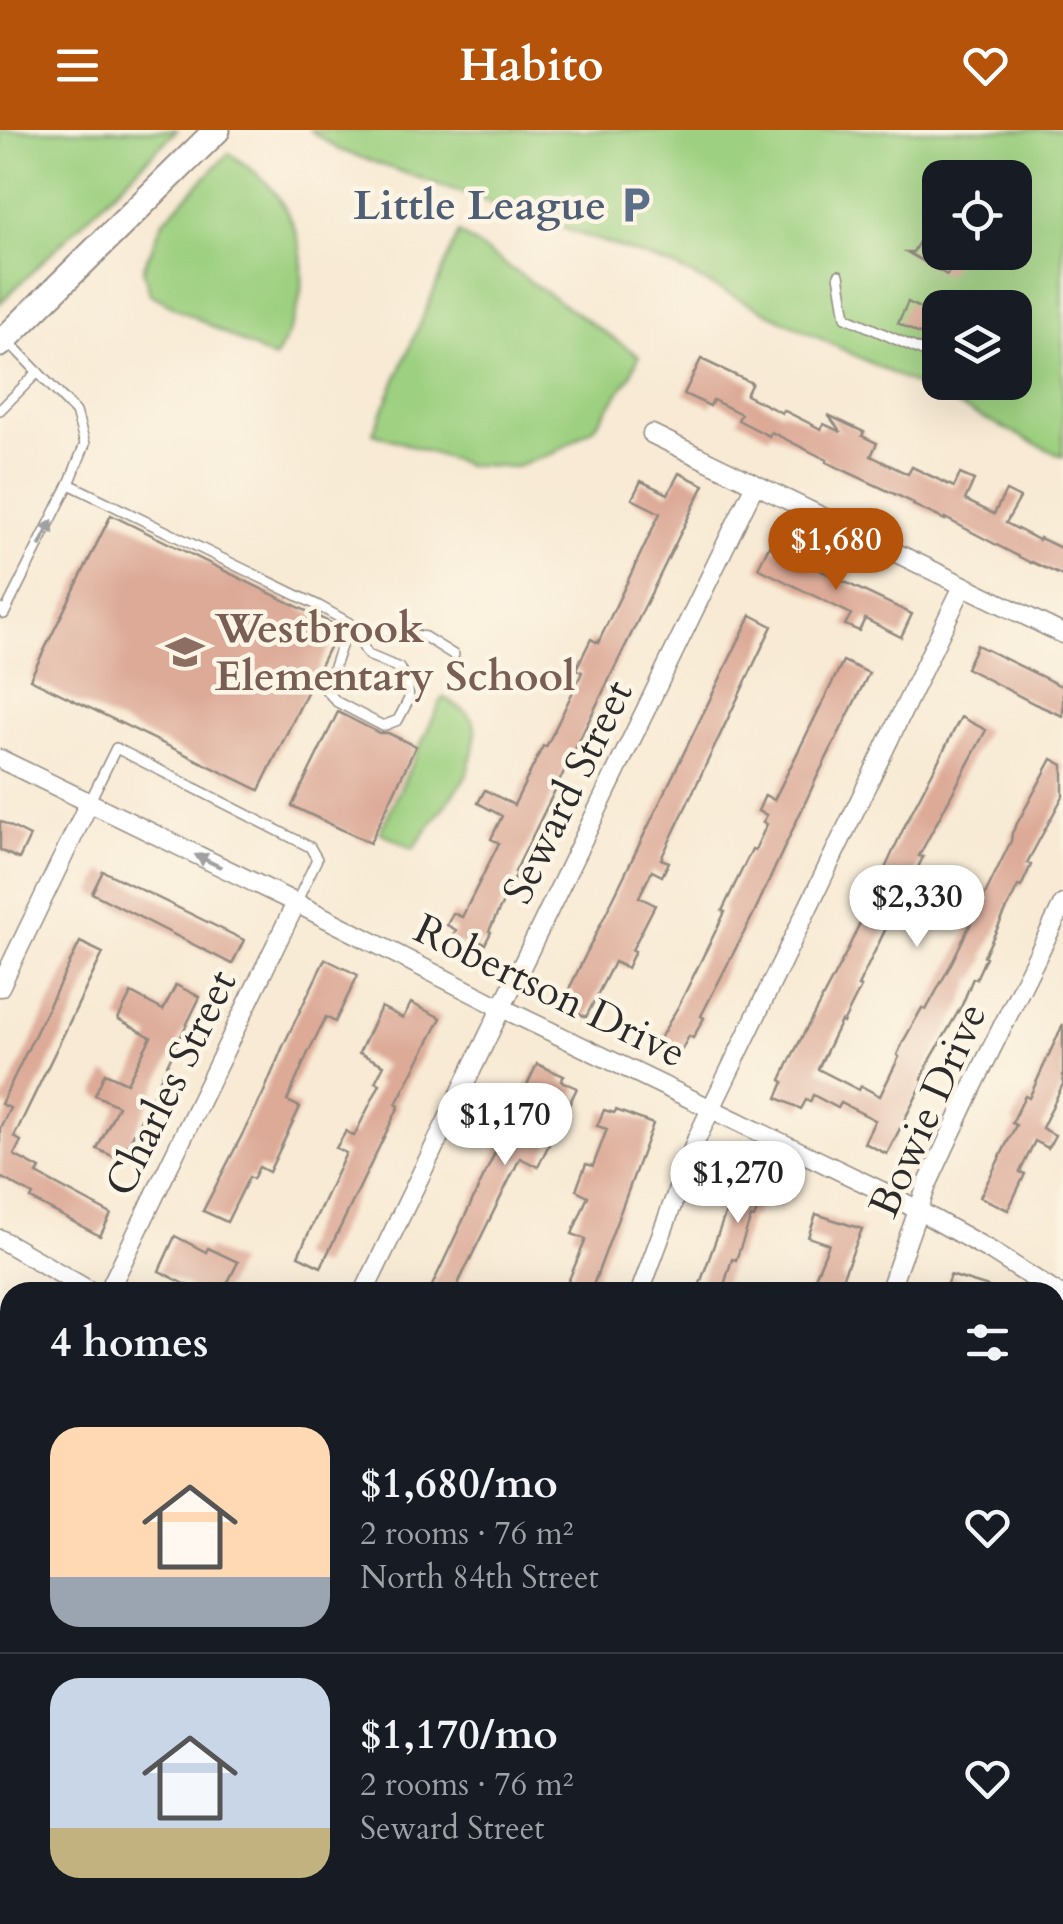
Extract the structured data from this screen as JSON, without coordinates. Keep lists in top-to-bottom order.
{
  "streets": {
    "street": [
      "Seward Street",
      "Robertson Drive",
      "Charles Street",
      "Bowie Drive"
    ]
  },
  "crossings": [
    ["Seward Street", "Robertson Drive"],
    ["Robertson Drive", "Charles Street"],
    ["Robertson Drive", "Bowie Drive"]
  ],
  "places": {
    "parking": ["Little League"],
    "school or university": ["Westbrook Elementary School"]
  },
  "page": {
    "header": "Habito",
    "price": [
      "$1,680",
      "$2,330",
      "$1,170",
      "$1,270"
    ],
    "heading": "4 homes",
    "list": [
      {
        "name": "$1,680/mo",
        "note": "2 rooms · 76 m² · North 84th Street"
      },
      {
        "name": "$1,170/mo",
        "note": "2 rooms · 76 m² · Seward Street"
      }
    ]
  }
}
